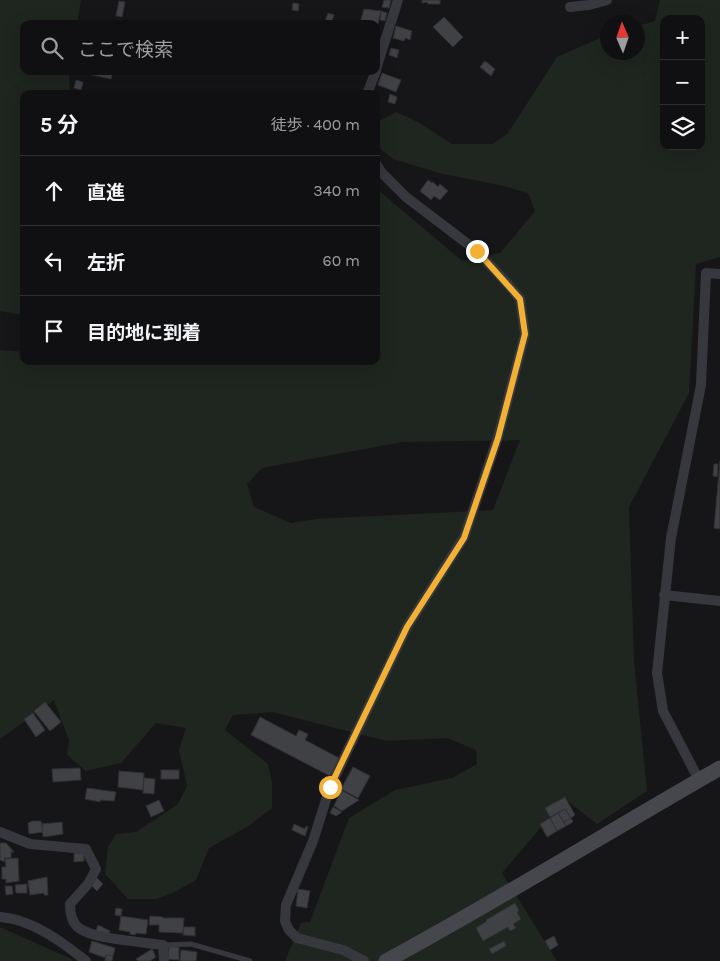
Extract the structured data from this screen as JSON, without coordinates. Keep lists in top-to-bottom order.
{
  "north": "top",
  "page": {
    "map_buttons": ["+", "−"],
    "search": "ここで検索",
    "heading": ["5 分", "徒歩 · 400 m"],
    "list": [
      ["直進", "340 m"],
      ["左折", "60 m"],
      "目的地に到着"
    ]
  }
}
